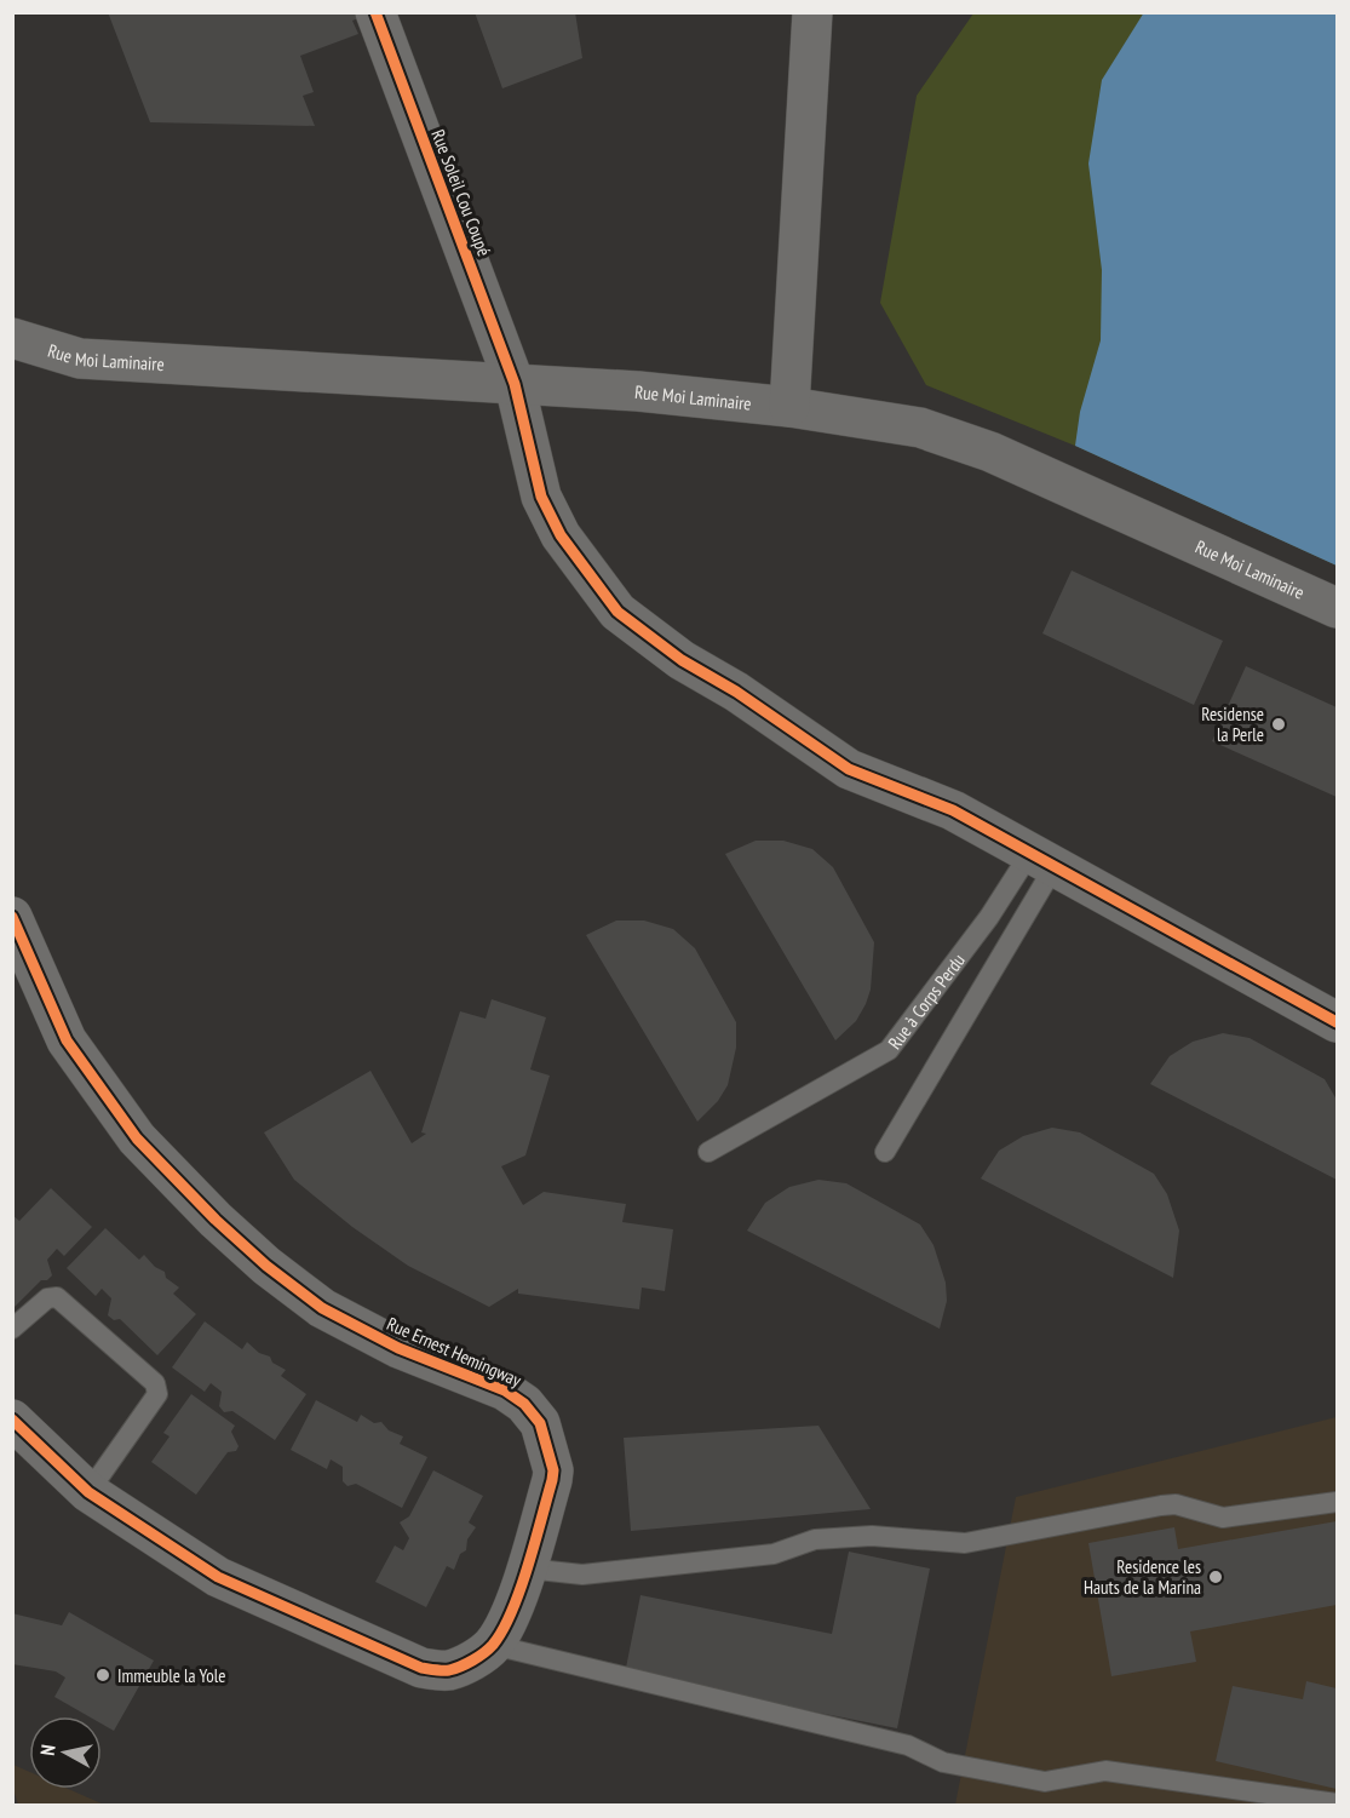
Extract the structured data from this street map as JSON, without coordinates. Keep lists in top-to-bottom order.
{
  "streets": {
    "street": ["Rue Soleil Cou Coupé", "Rue Moi Laminaire", "Rue Ernest Hemingway"],
    "lane": ["Rue à Corps Perdu"]
  },
  "crossings": [
    ["Rue Soleil Cou Coupé", "Rue Moi Laminaire"],
    ["Rue Soleil Cou Coupé", "Rue à Corps Perdu"]
  ],
  "places": ["Residense la Perle", "Residence les Hauts de la Marina", "Immeuble la Yole"],
  "north": "left"
}
